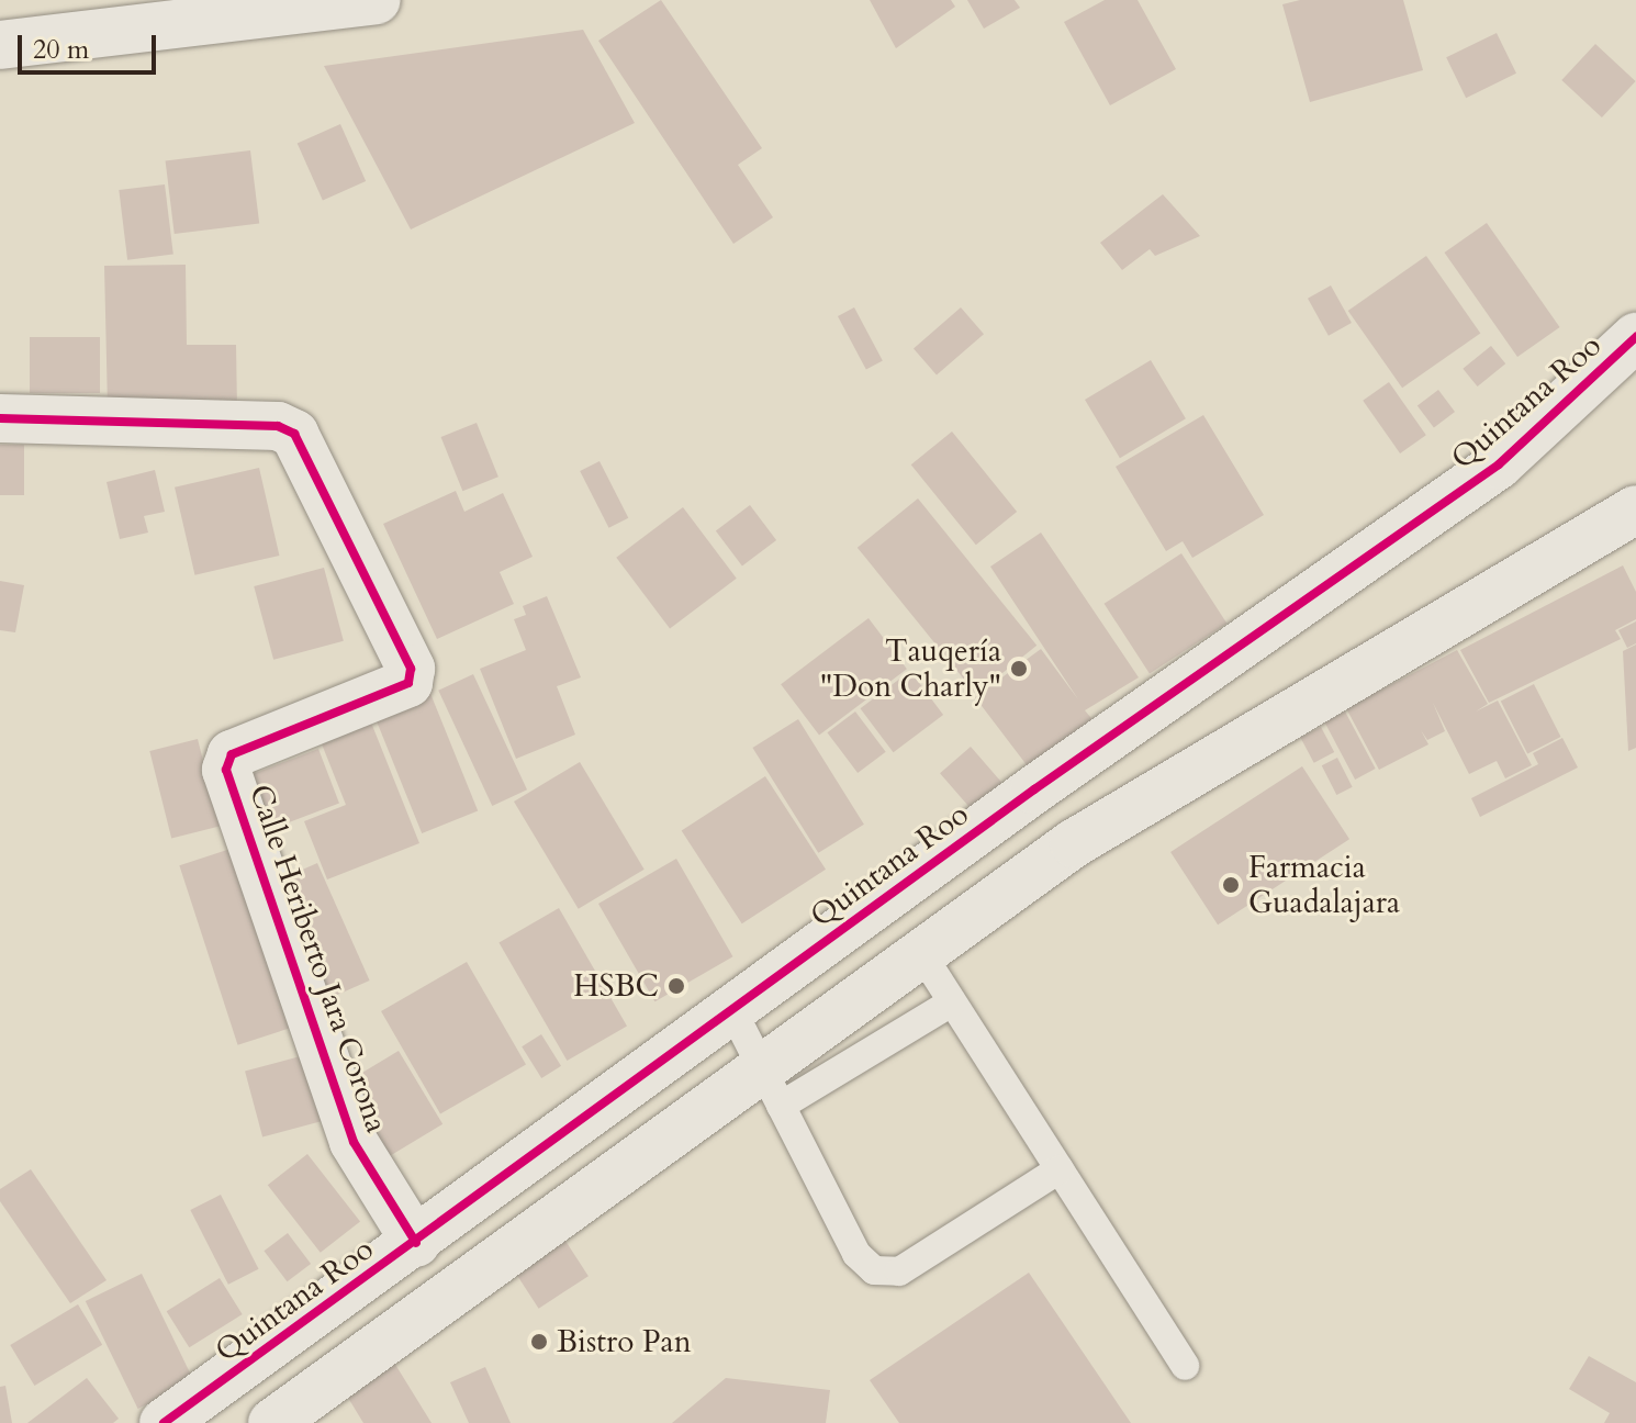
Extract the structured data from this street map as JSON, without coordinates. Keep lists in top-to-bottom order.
{
  "streets": {
    "street": ["Quintana Roo", "Calle Heriberto Jara Corona"]
  },
  "crossings": [
    ["Quintana Roo", "Calle Heriberto Jara Corona"]
  ],
  "places": [
    "Tauqería \"Don Charly\"",
    "Farmacia Guadalajara",
    "HSBC",
    "Bistro Pan"
  ],
  "scale_bar": "20 m"
}
